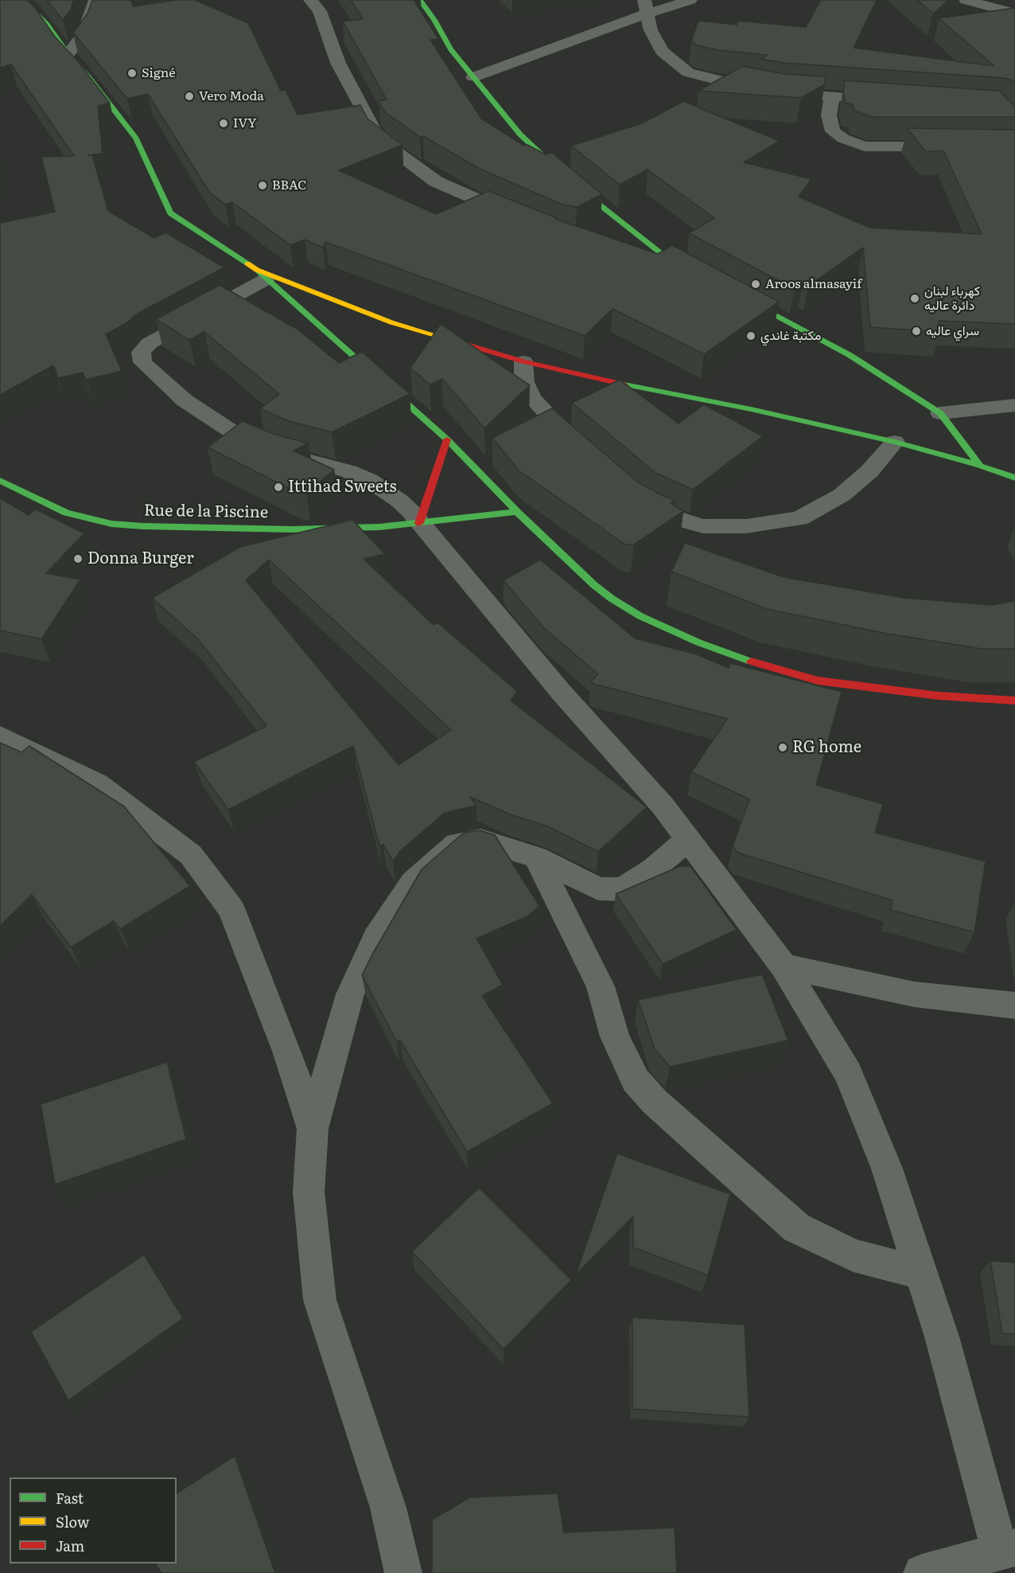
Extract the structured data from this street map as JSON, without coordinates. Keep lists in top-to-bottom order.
{
  "streets": {
    "main road": ["Rue de la Piscine"]
  },
  "places": [
    "Signé",
    "Vero Moda",
    "IVY",
    "BBAC",
    "Aroos almasayif",
    "كهرباء لبنان دائرة عاليه",
    "سراي عاليه",
    "مكتبة غاندي",
    "Ittihad Sweets",
    "Donna Burger",
    "RG home"
  ],
  "legend": ["Fast", "Slow", "Jam"]
}
